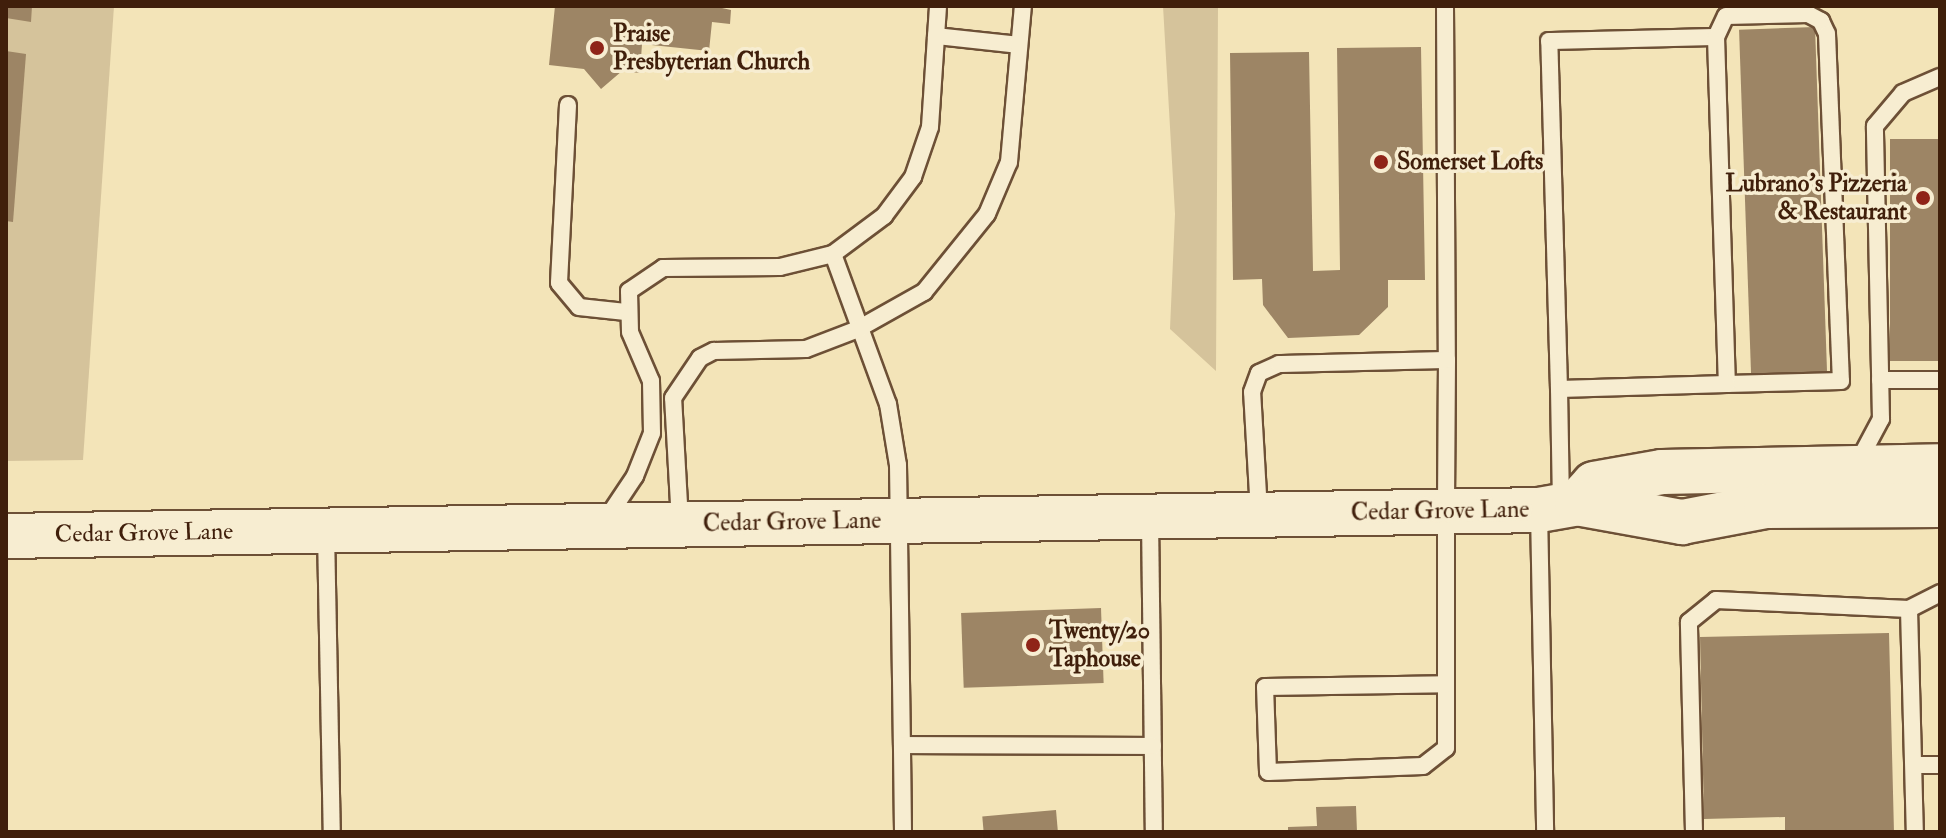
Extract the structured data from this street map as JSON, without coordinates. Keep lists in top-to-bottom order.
{
  "streets": {
    "main road": ["Cedar Grove Lane"]
  },
  "places": [
    "Praise Presbyterian Church",
    "Somerset Lofts",
    "Lubrano's Pizzeria & Restaurant",
    "Twenty/20 Taphouse"
  ]
}
